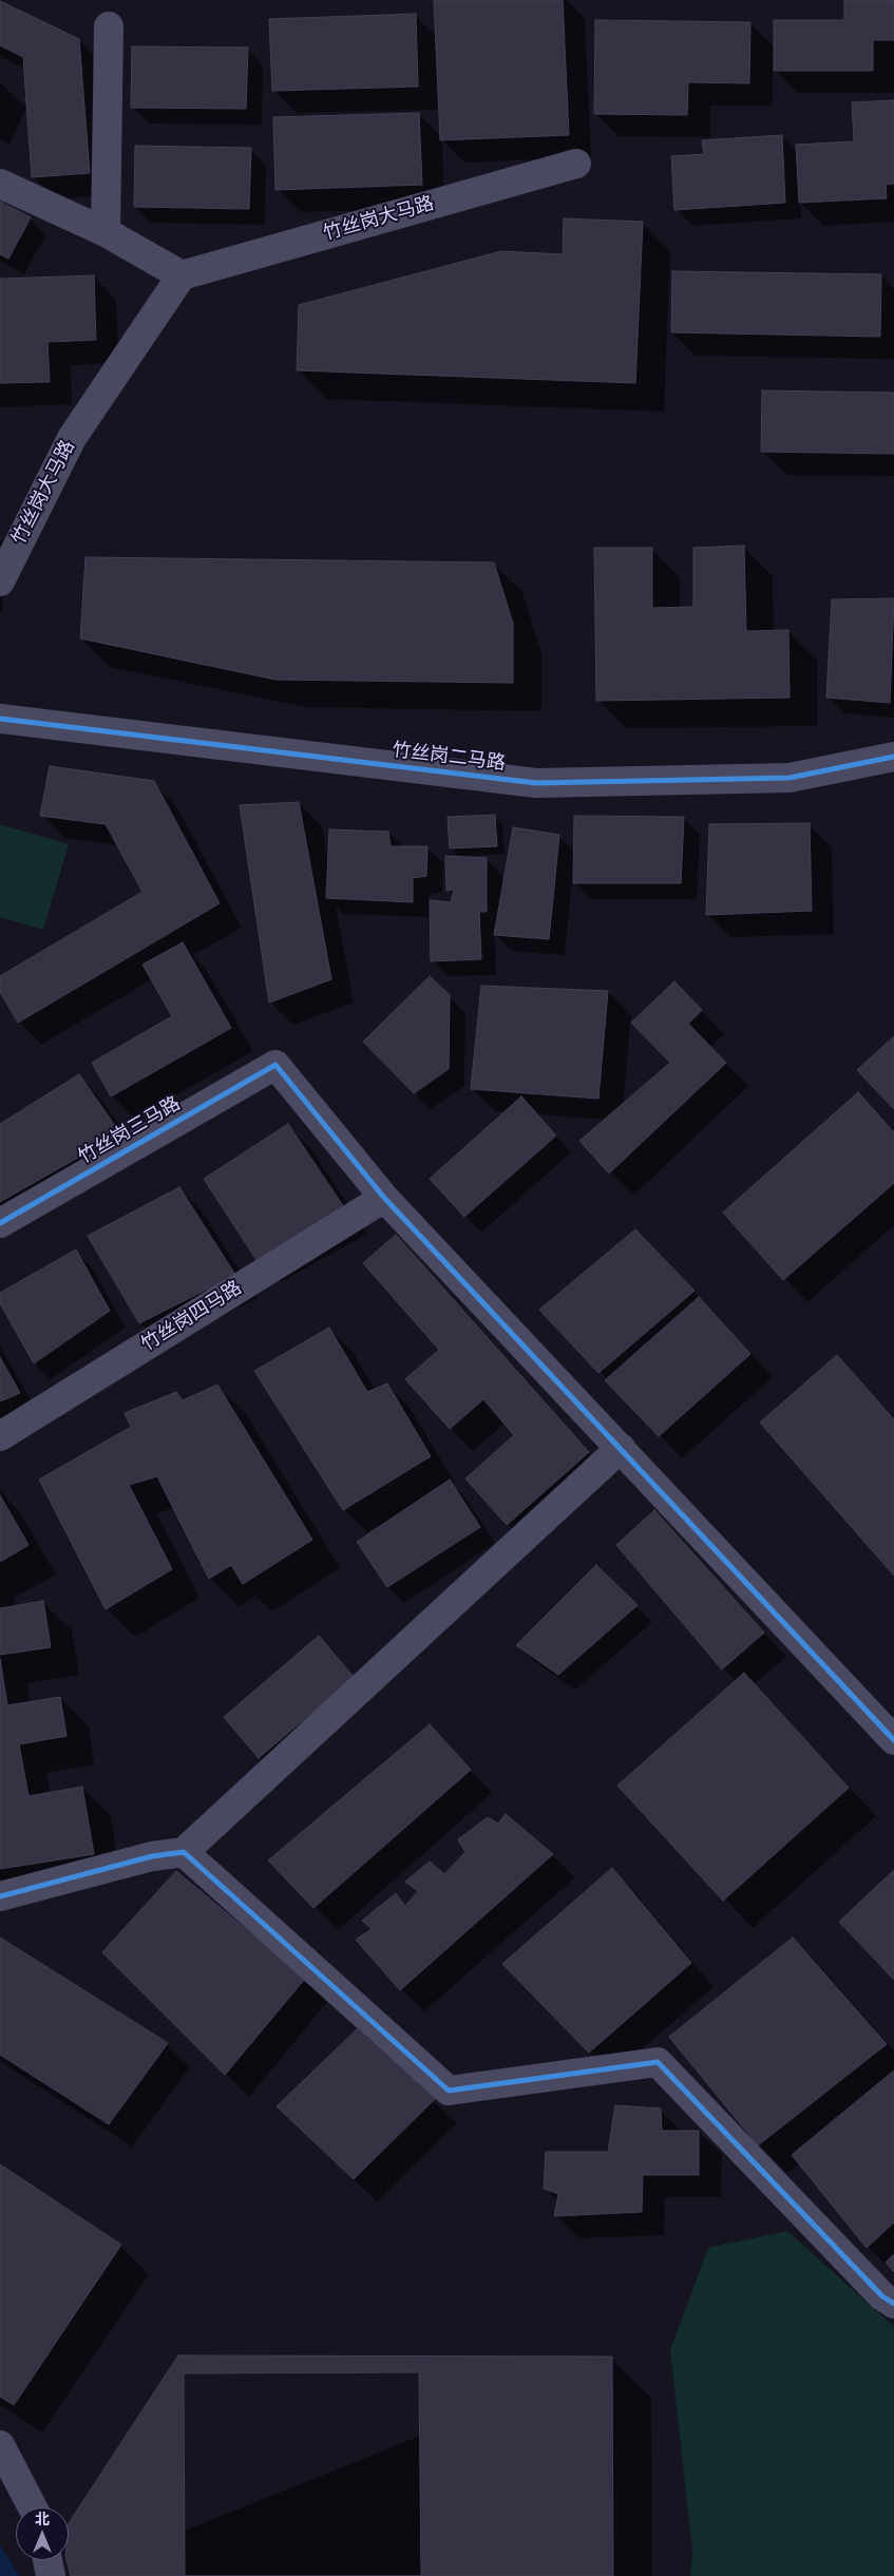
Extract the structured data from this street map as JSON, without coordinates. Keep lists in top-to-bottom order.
{
  "streets": {
    "street": [
      "竹丝岗大马路",
      "竹丝岗二马路",
      "竹丝岗三马路",
      "竹丝岗四马路"
    ]
  },
  "crossings": [
    ["竹丝岗三马路", "竹丝岗四马路"]
  ],
  "north": "top"
}
